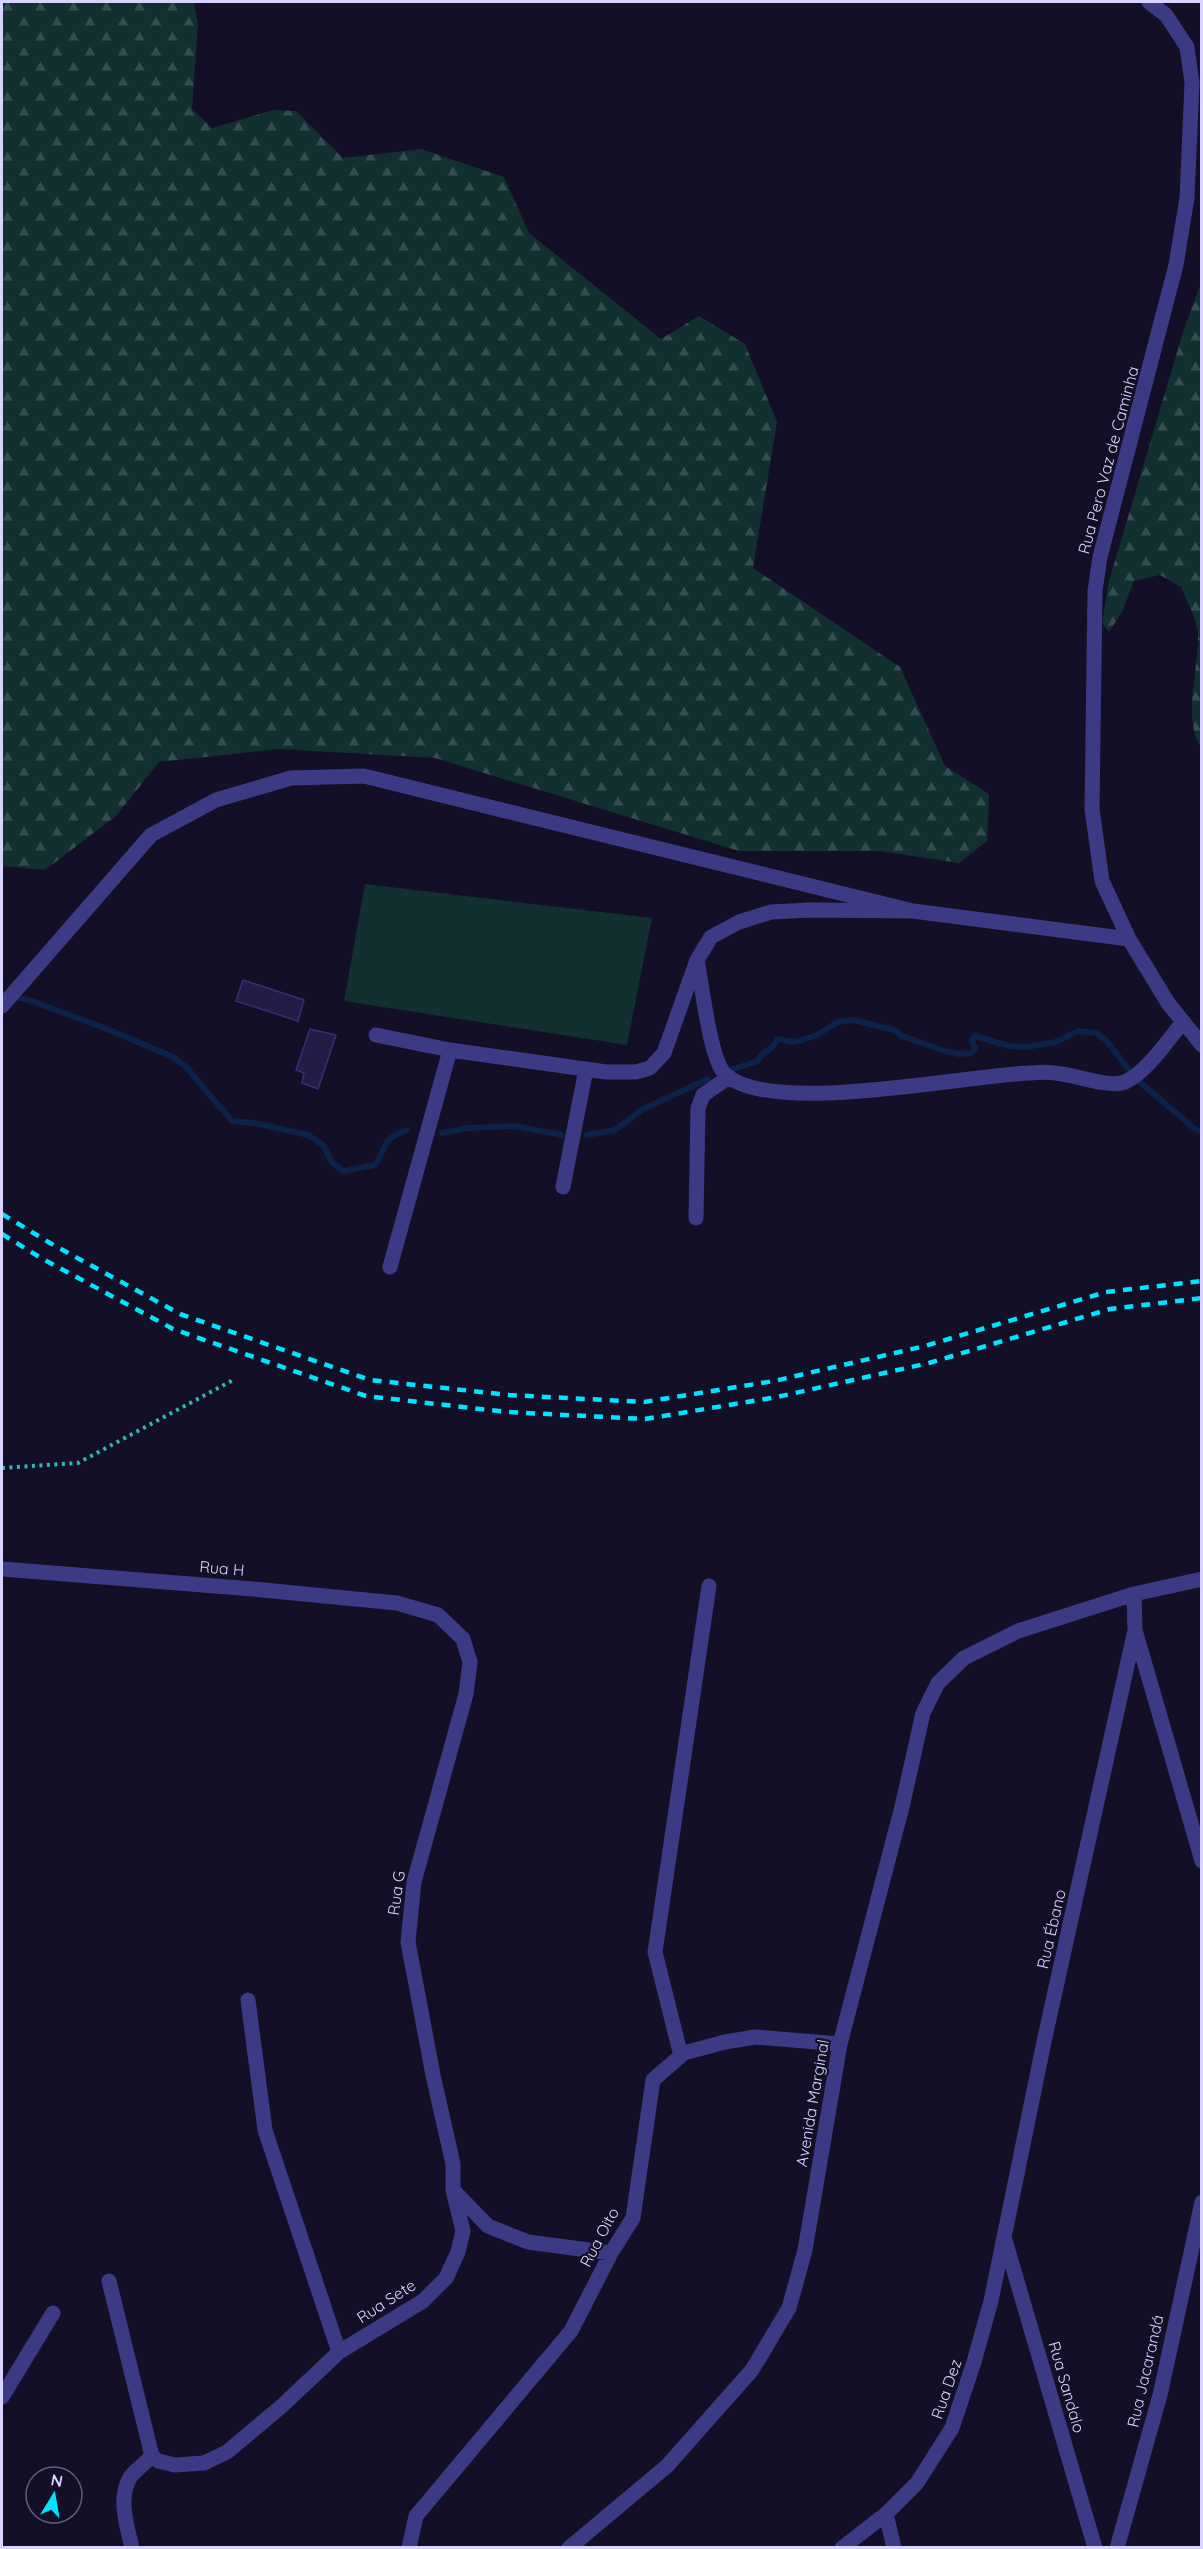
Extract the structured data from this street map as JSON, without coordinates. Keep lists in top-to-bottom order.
{
  "streets": {
    "street": [
      "Rua Pero Vaz de Caminha",
      "Rua H",
      "Rua G",
      "Rua Ébano",
      "Avenida Marginal",
      "Rua Oito",
      "Rua Sete",
      "Rua Jacarandá",
      "Rua Sandalo",
      "Rua Dez"
    ]
  },
  "crossings": [
    ["Rua H", "Rua G"],
    ["Rua G", "Rua Sete"],
    ["Rua Ébano", "Rua Sandalo"],
    ["Rua Ébano", "Rua Dez"],
    ["Avenida Marginal", "Rua Oito"],
    ["Rua Sandalo", "Rua Dez"]
  ],
  "north": "top"
}
